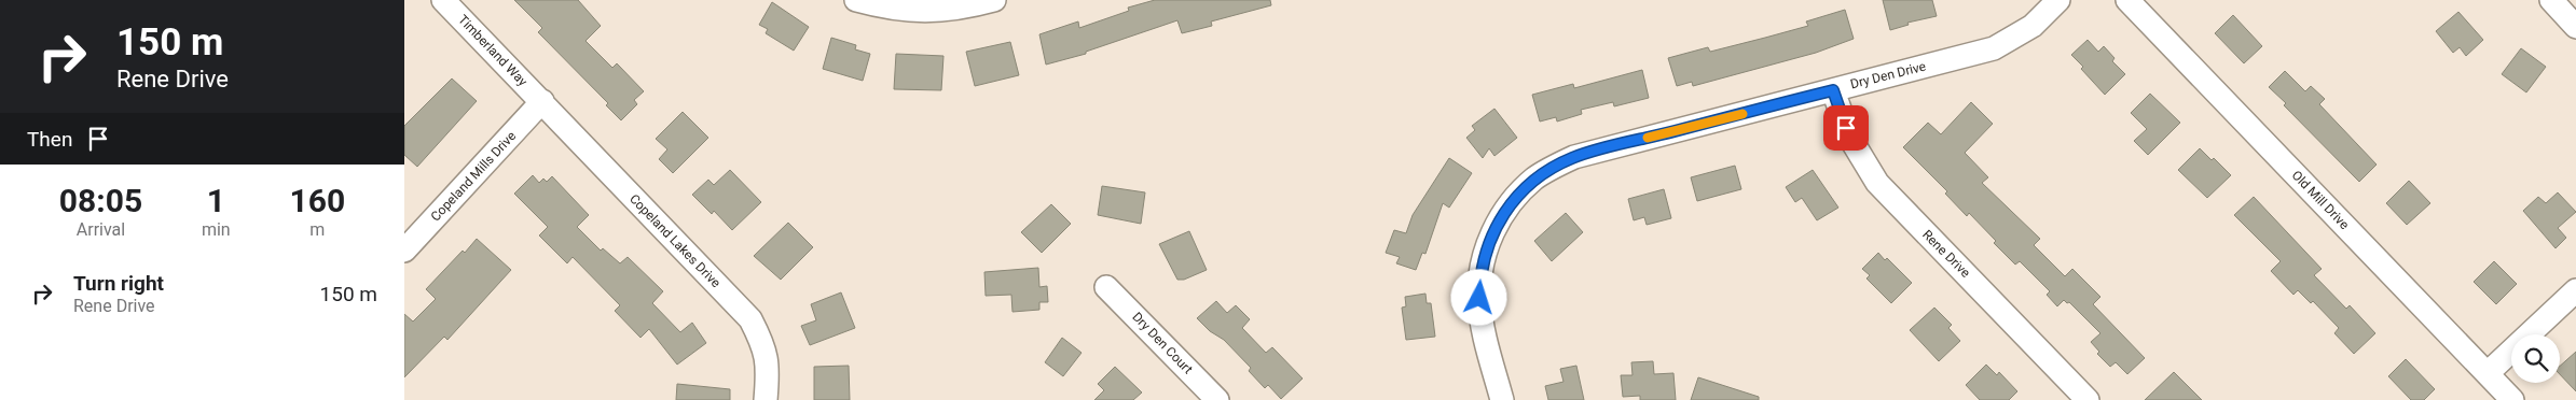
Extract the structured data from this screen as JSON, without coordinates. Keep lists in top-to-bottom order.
{
  "streets": {
    "street": [
      "Timberland Way",
      "Dry Den Drive",
      "Copeland Mills Drive",
      "Old Mill Drive",
      "Copeland Lakes Drive",
      "Rene Drive",
      "Dry Den Court"
    ]
  },
  "crossings": [
    ["Timberland Way", "Copeland Mills Drive"],
    ["Timberland Way", "Copeland Lakes Drive"],
    ["Dry Den Drive", "Rene Drive"],
    ["Copeland Mills Drive", "Copeland Lakes Drive"]
  ],
  "page": {
    "turn": ["150 m", "Rene Drive"],
    "then": "Then",
    "eta": [
      "08:05",
      "Arrival",
      "1",
      "min",
      "160",
      "m"
    ],
    "list": [
      {
        "name": "Turn right",
        "note": "Rene Drive",
        "value": "150 m"
      }
    ]
  }
}
